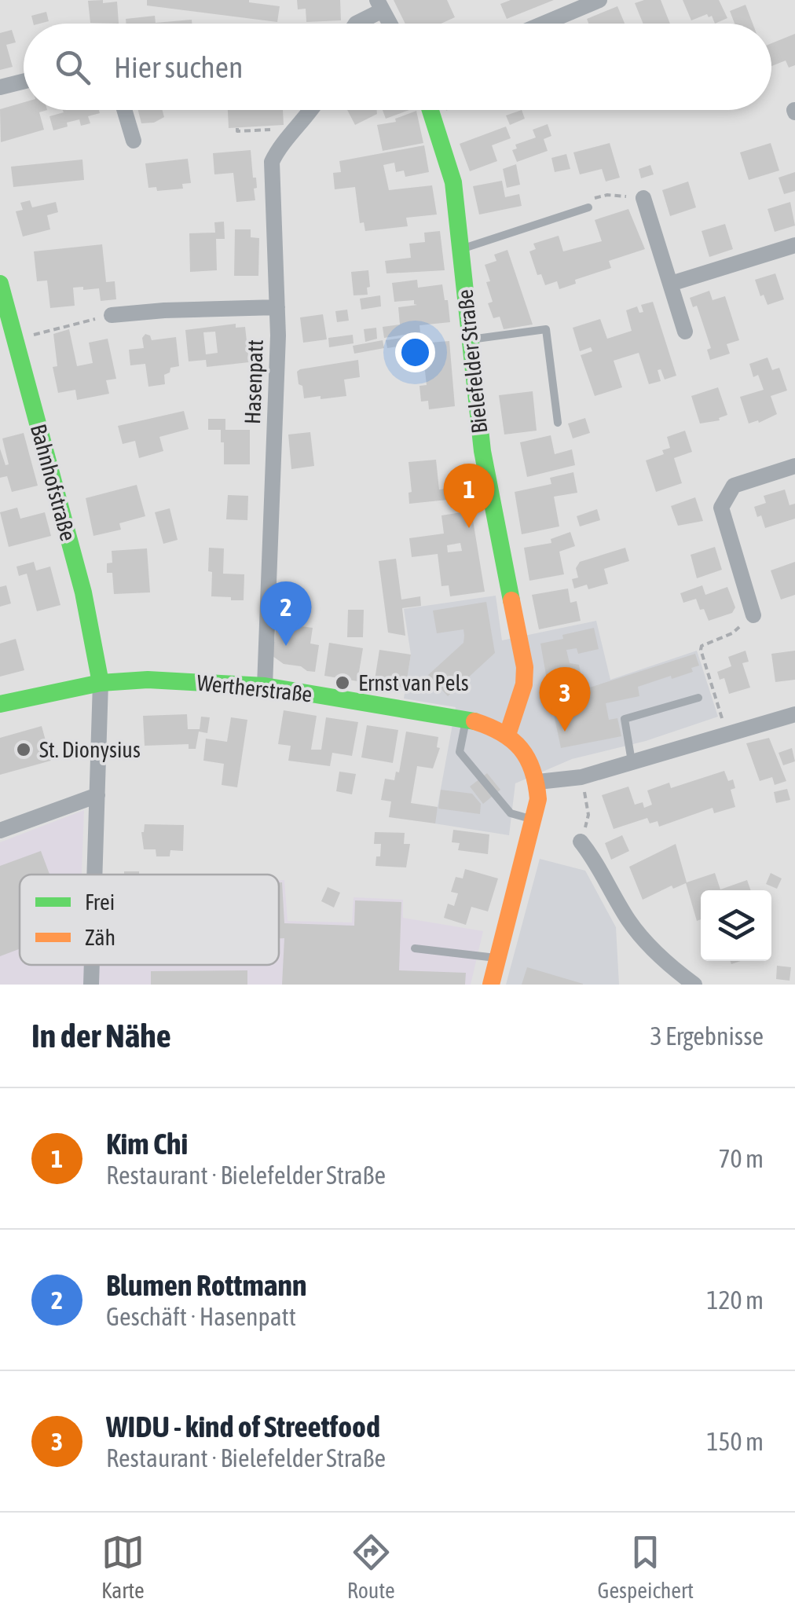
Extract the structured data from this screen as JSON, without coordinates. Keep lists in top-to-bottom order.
{
  "streets": {
    "street": [
      "Bielefelder Straße",
      "Hasenpatt",
      "Bahnhofstraße",
      "Wertherstraße"
    ]
  },
  "crossings": [
    ["Bielefelder Straße", "Wertherstraße"],
    ["Hasenpatt", "Wertherstraße"],
    ["Bahnhofstraße", "Wertherstraße"]
  ],
  "places": ["Ernst van Pels", "St. Dionysius"],
  "legend": ["Frei", "Zäh"],
  "page": {
    "search": "Hier suchen",
    "pins": ["1", "2", "3"],
    "heading": ["In der Nähe", "3 Ergebnisse"],
    "list": [
      {
        "mark": "1",
        "name": "Kim Chi",
        "note": "Restaurant · Bielefelder Straße",
        "value": "70 m"
      },
      {
        "mark": "2",
        "name": "Blumen Rottmann",
        "note": "Geschäft · Hasenpatt",
        "value": "120 m"
      },
      {
        "mark": "3",
        "name": "WIDU - kind of Streetfood",
        "note": "Restaurant · Bielefelder Straße",
        "value": "150 m"
      }
    ],
    "nav": ["Karte", "Route", "Gespeichert"]
  }
}
